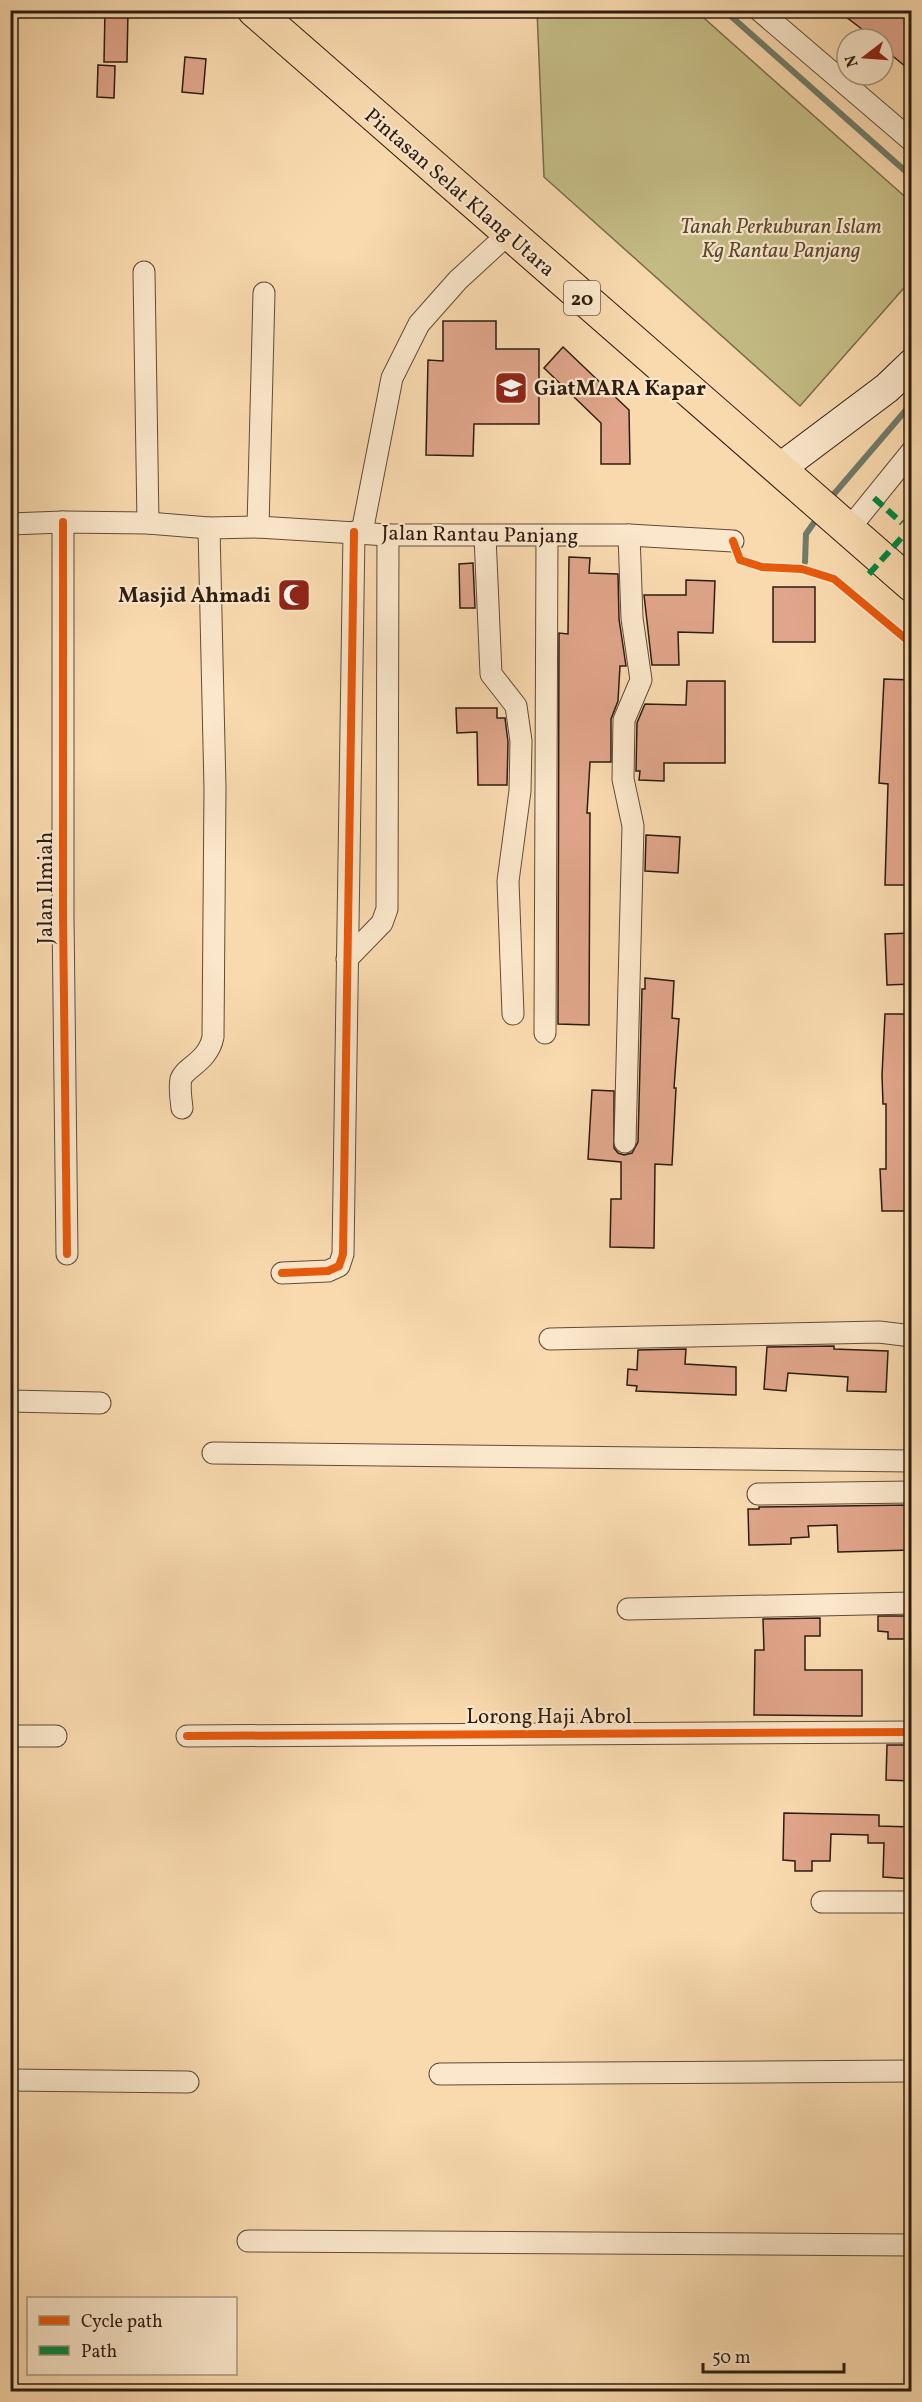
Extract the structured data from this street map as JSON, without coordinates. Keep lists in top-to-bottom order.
{
  "streets": {
    "highway": ["Pintasan Selat Klang Utara", "20"],
    "street": ["Jalan Rantau Panjang", "Jalan Ilmiah", "Lorong Haji Abrol"]
  },
  "crossings": [
    ["Jalan Rantau Panjang", "Jalan Ilmiah"]
  ],
  "parks": ["Tanah Perkuburan Islam Kg Rantau Panjang"],
  "places": {
    "school or university": ["GiatMARA Kapar"],
    "mosque": ["Masjid Ahmadi"]
  },
  "legend": ["Cycle path", "Path"],
  "scale_bar": "50 m",
  "north": "left"
}
